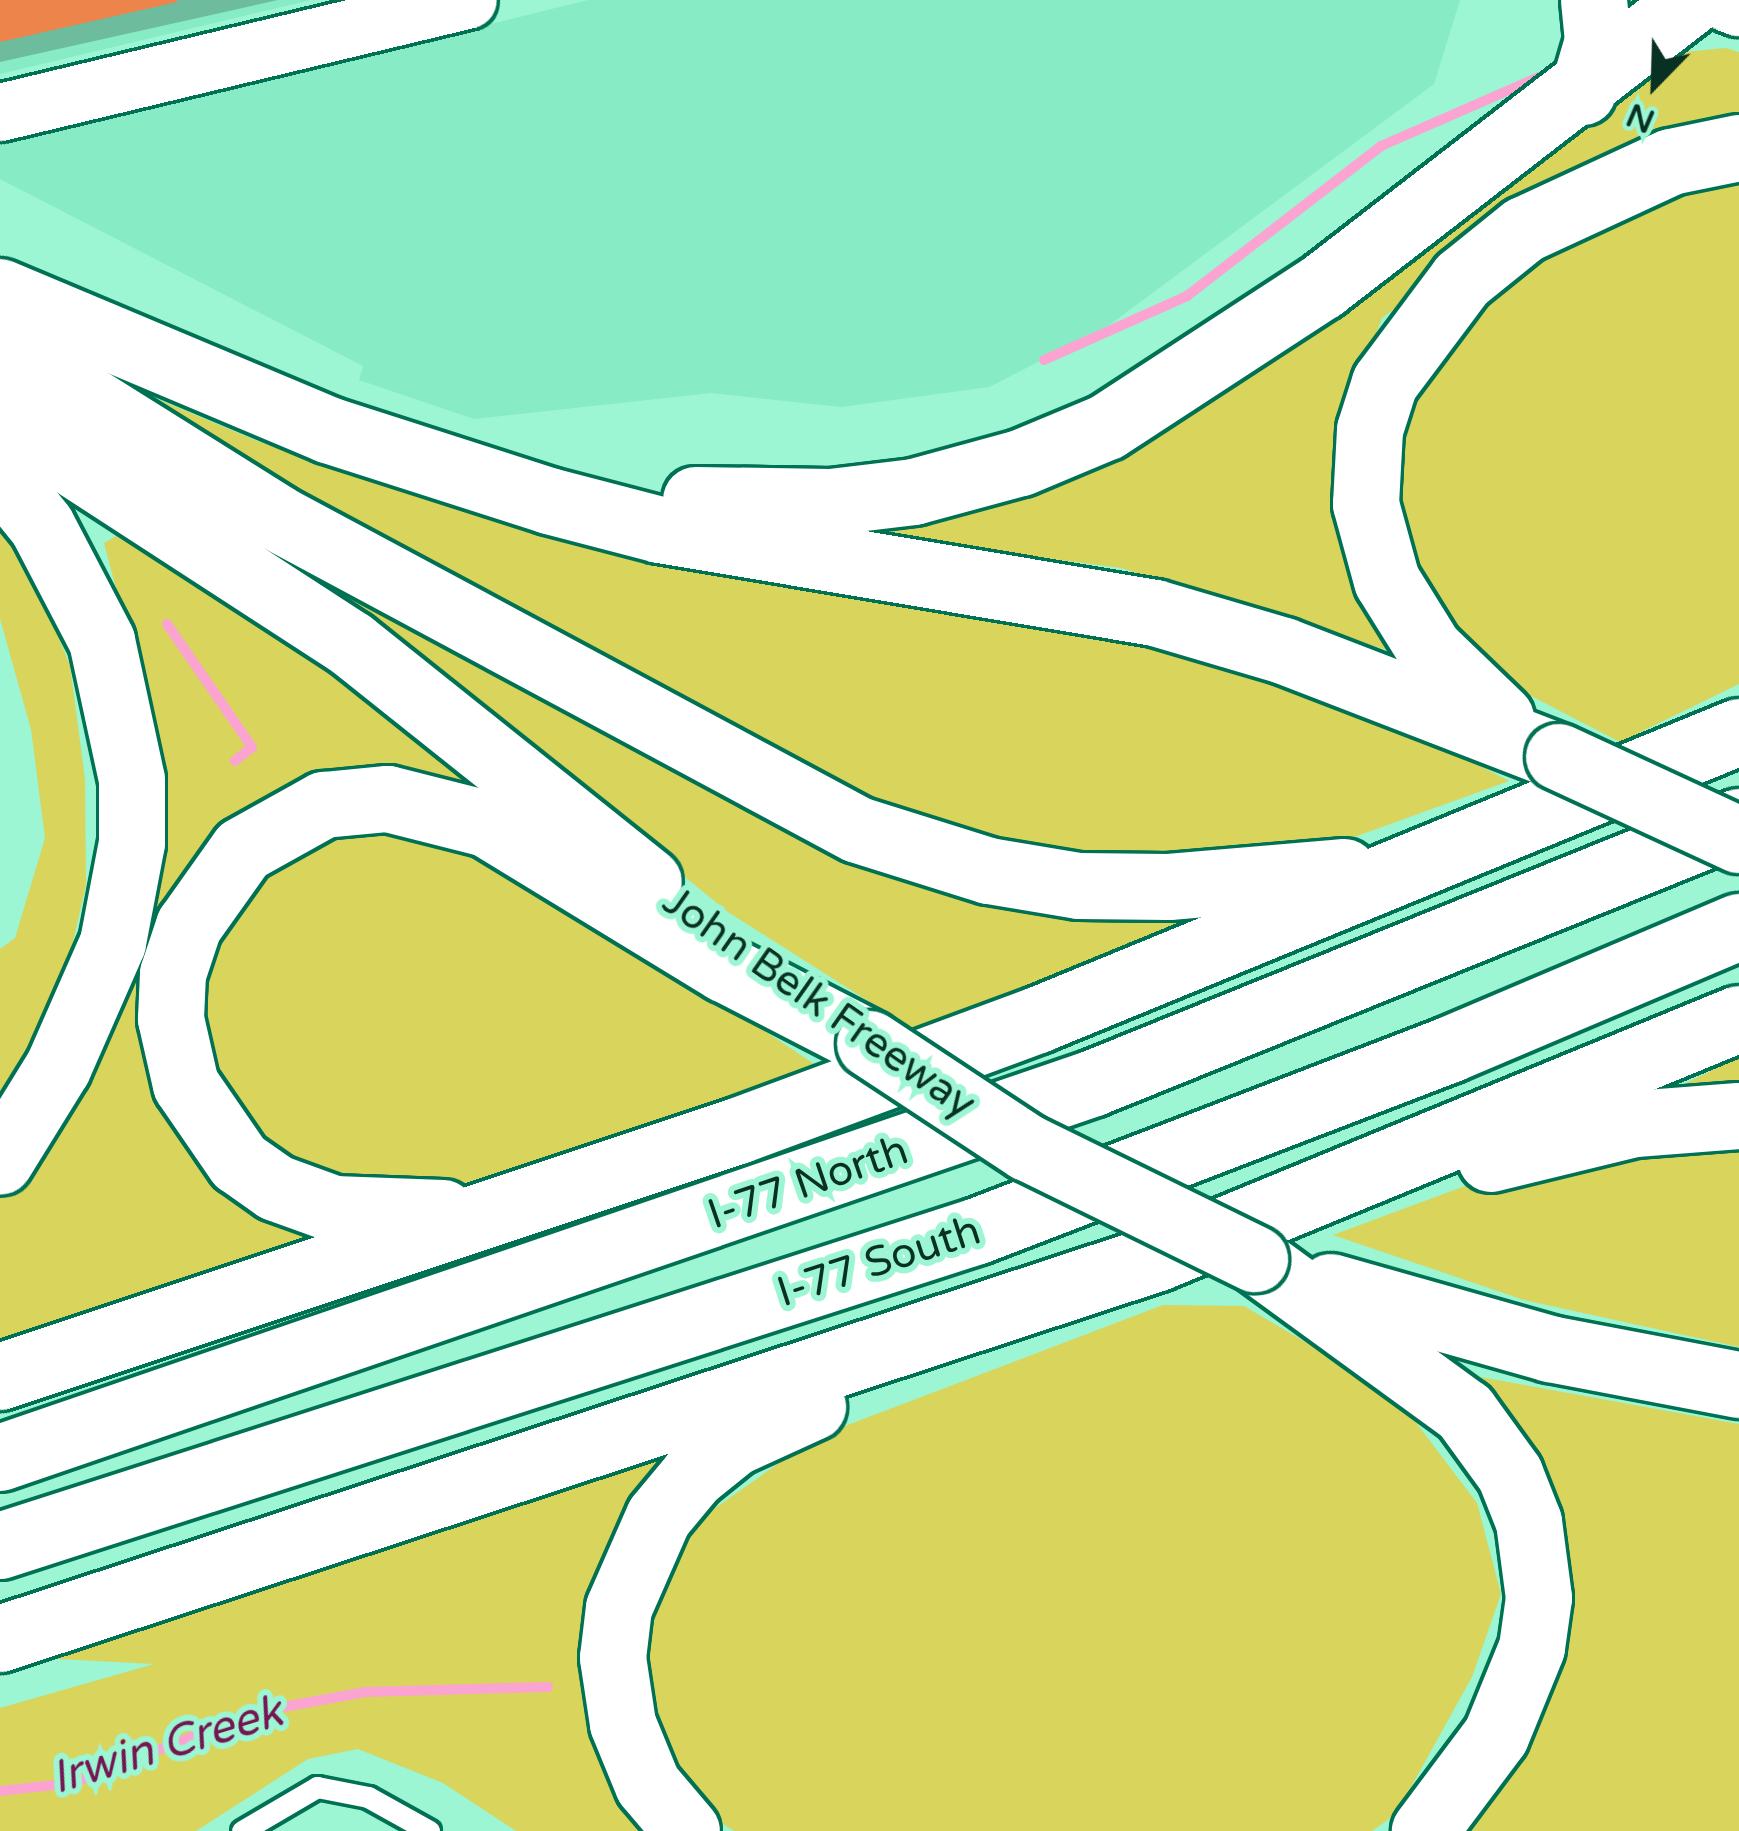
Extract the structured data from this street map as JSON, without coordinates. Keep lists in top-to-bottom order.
{
  "streets": {
    "main road": ["John Belk Freeway", "I-77 North", "I-77 South"]
  },
  "water": ["Irwin Creek"],
  "north": "bottom left"
}
